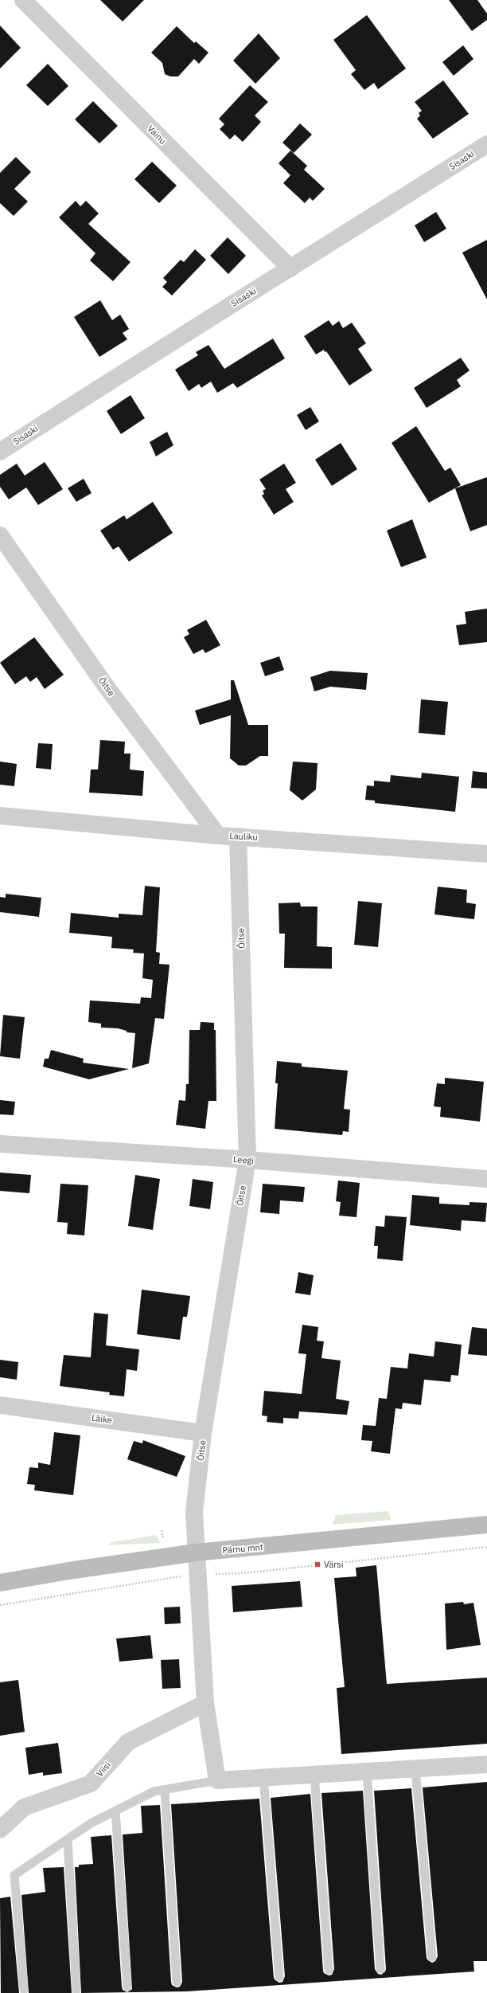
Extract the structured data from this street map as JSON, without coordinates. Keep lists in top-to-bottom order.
{
  "streets": {
    "main road": ["Pärnu mnt"],
    "street": [
      "Vainu",
      "Sisaski",
      "Õitse",
      "Lauliku",
      "Leegi",
      "Läike",
      "Viisi"
    ]
  },
  "crossings": [
    ["Vainu", "Sisaski"],
    ["Õitse", "Lauliku"],
    ["Õitse", "Leegi"],
    ["Õitse", "Läike"],
    ["Õitse", "Pärnu mnt"]
  ],
  "places": {
    "transit": ["Värsi"]
  }
}
